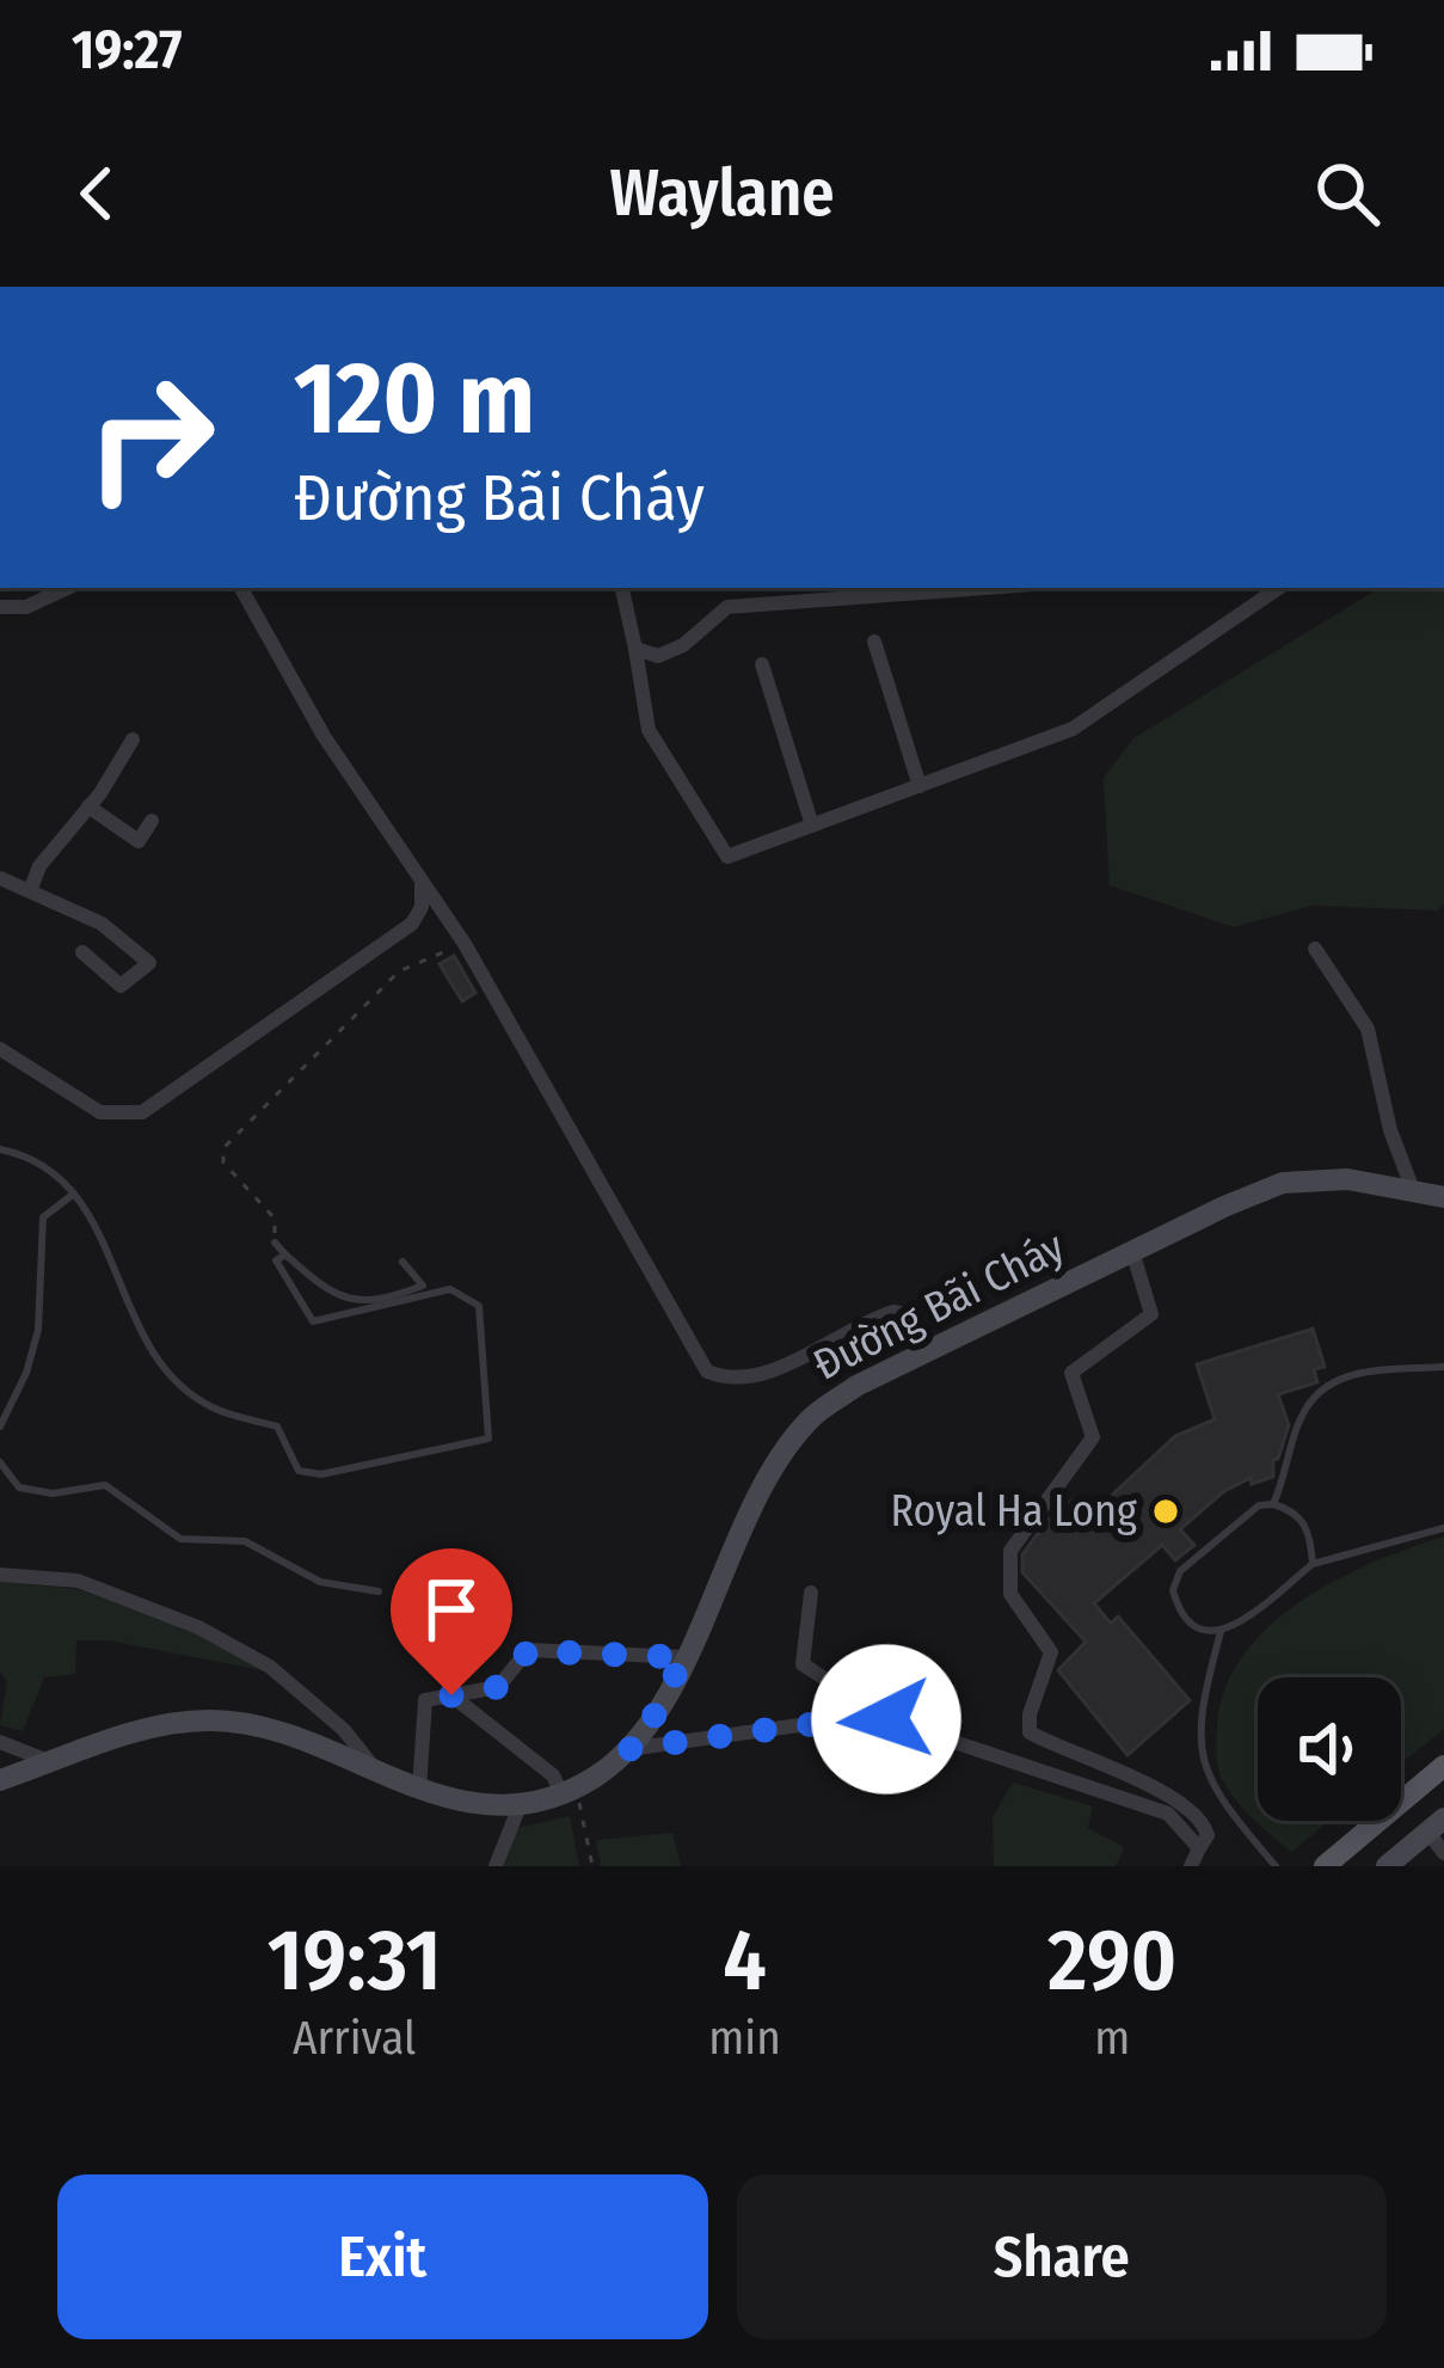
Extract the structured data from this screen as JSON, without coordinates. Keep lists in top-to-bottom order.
{
  "streets": {
    "main road": ["Đường Bãi Cháy"]
  },
  "places": ["Royal Ha Long"],
  "page": {
    "status": "19:27",
    "header": "Waylane",
    "turn": ["120 m", "Đường Bãi Cháy"],
    "eta": [
      "19:31",
      "Arrival",
      "4",
      "min",
      "290",
      "m"
    ],
    "buttons": ["Exit", "Share"]
  }
}
